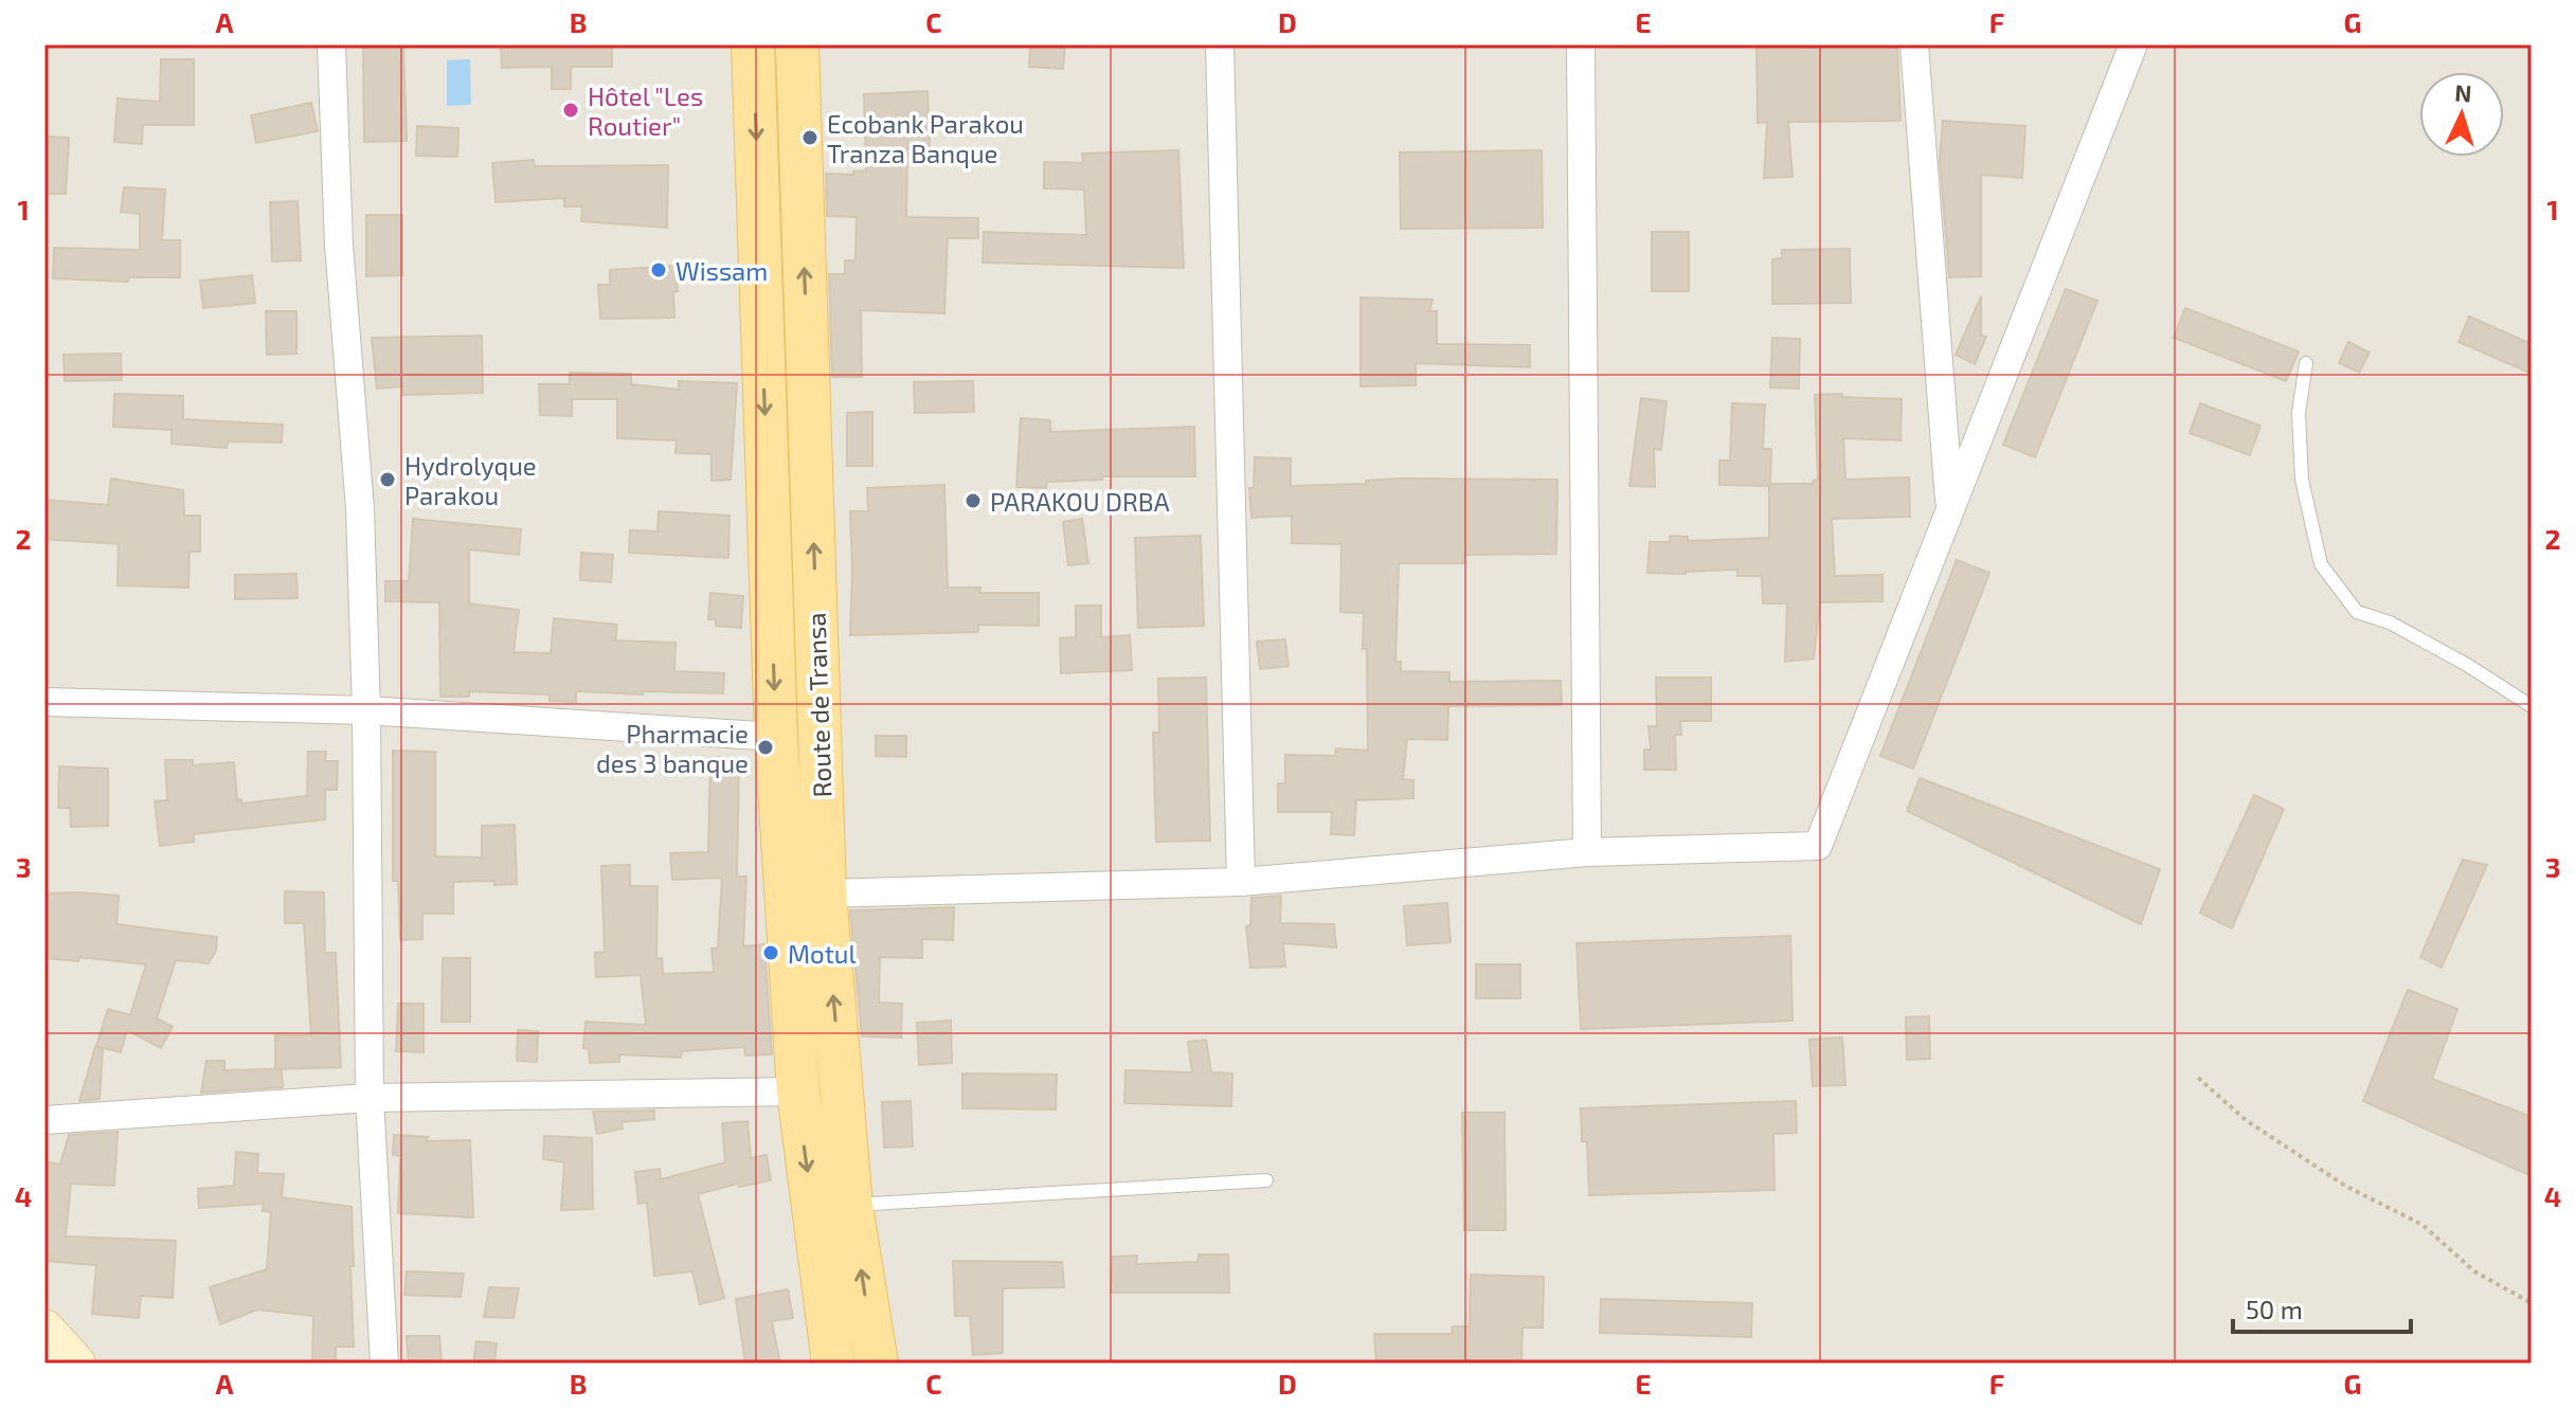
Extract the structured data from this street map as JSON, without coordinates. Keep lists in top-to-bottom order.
{
  "streets": {
    "main road": ["Route de Transa"]
  },
  "places": [
    "Hôtel \"Les Routier\"",
    "Ecobank Parakou Tranza Banque",
    "Wissam",
    "Hydrolyque Parakou",
    "PARAKOU DRBA",
    "Pharmacie des 3 banque",
    "Motul"
  ],
  "scale_bar": "50 m",
  "north": "top",
  "grid": {
    "columns": [
      "A",
      "B",
      "C",
      "D",
      "E",
      "F",
      "G"
    ],
    "rows": [
      "1",
      "2",
      "3",
      "4"
    ]
  }
}
